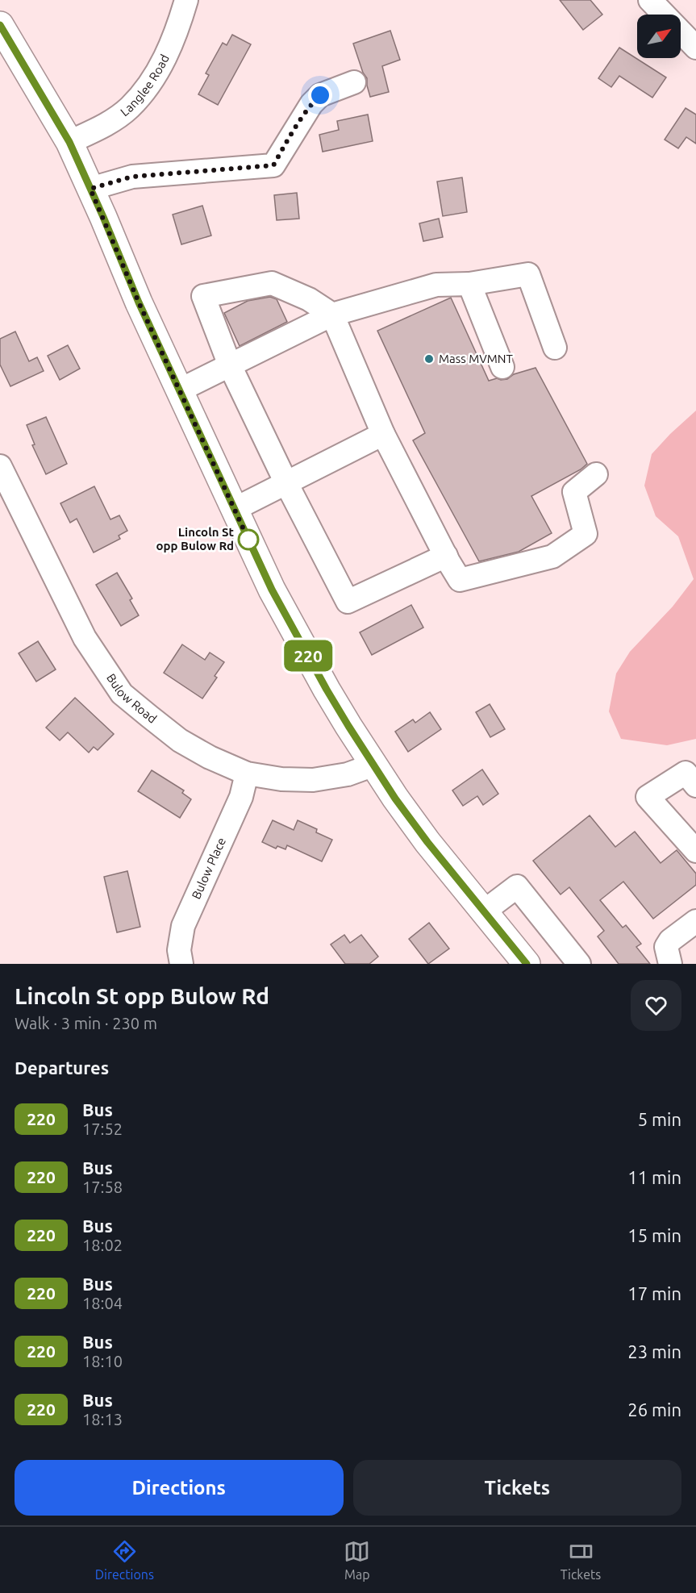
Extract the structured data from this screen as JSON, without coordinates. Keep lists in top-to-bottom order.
{
  "streets": {
    "street": ["Langlee Road", "Bulow Road", "Bulow Place"]
  },
  "crossings": [
    ["Bulow Road", "Bulow Place"]
  ],
  "places": ["Mass MVMNT", "Lincoln St opp Bulow Rd"],
  "lines": ["bus line 220"],
  "north": "top right",
  "page": {
    "on_map": "220",
    "heading": [
      ["Lincoln St opp Bulow Rd", "Walk · 3 min · 230 m"],
      "Departures"
    ],
    "list": [
      {
        "mark": "220",
        "name": "Bus",
        "note": "17:52",
        "value": "5 min"
      },
      {
        "mark": "220",
        "name": "Bus",
        "note": "17:58",
        "value": "11 min"
      },
      {
        "mark": "220",
        "name": "Bus",
        "note": "18:02",
        "value": "15 min"
      },
      {
        "mark": "220",
        "name": "Bus",
        "note": "18:04",
        "value": "17 min"
      },
      {
        "mark": "220",
        "name": "Bus",
        "note": "18:10",
        "value": "23 min"
      },
      {
        "mark": "220",
        "name": "Bus",
        "note": "18:13",
        "value": "26 min"
      }
    ],
    "buttons": ["Directions", "Tickets"],
    "tabs": ["Directions", "Map", "Tickets"]
  }
}
